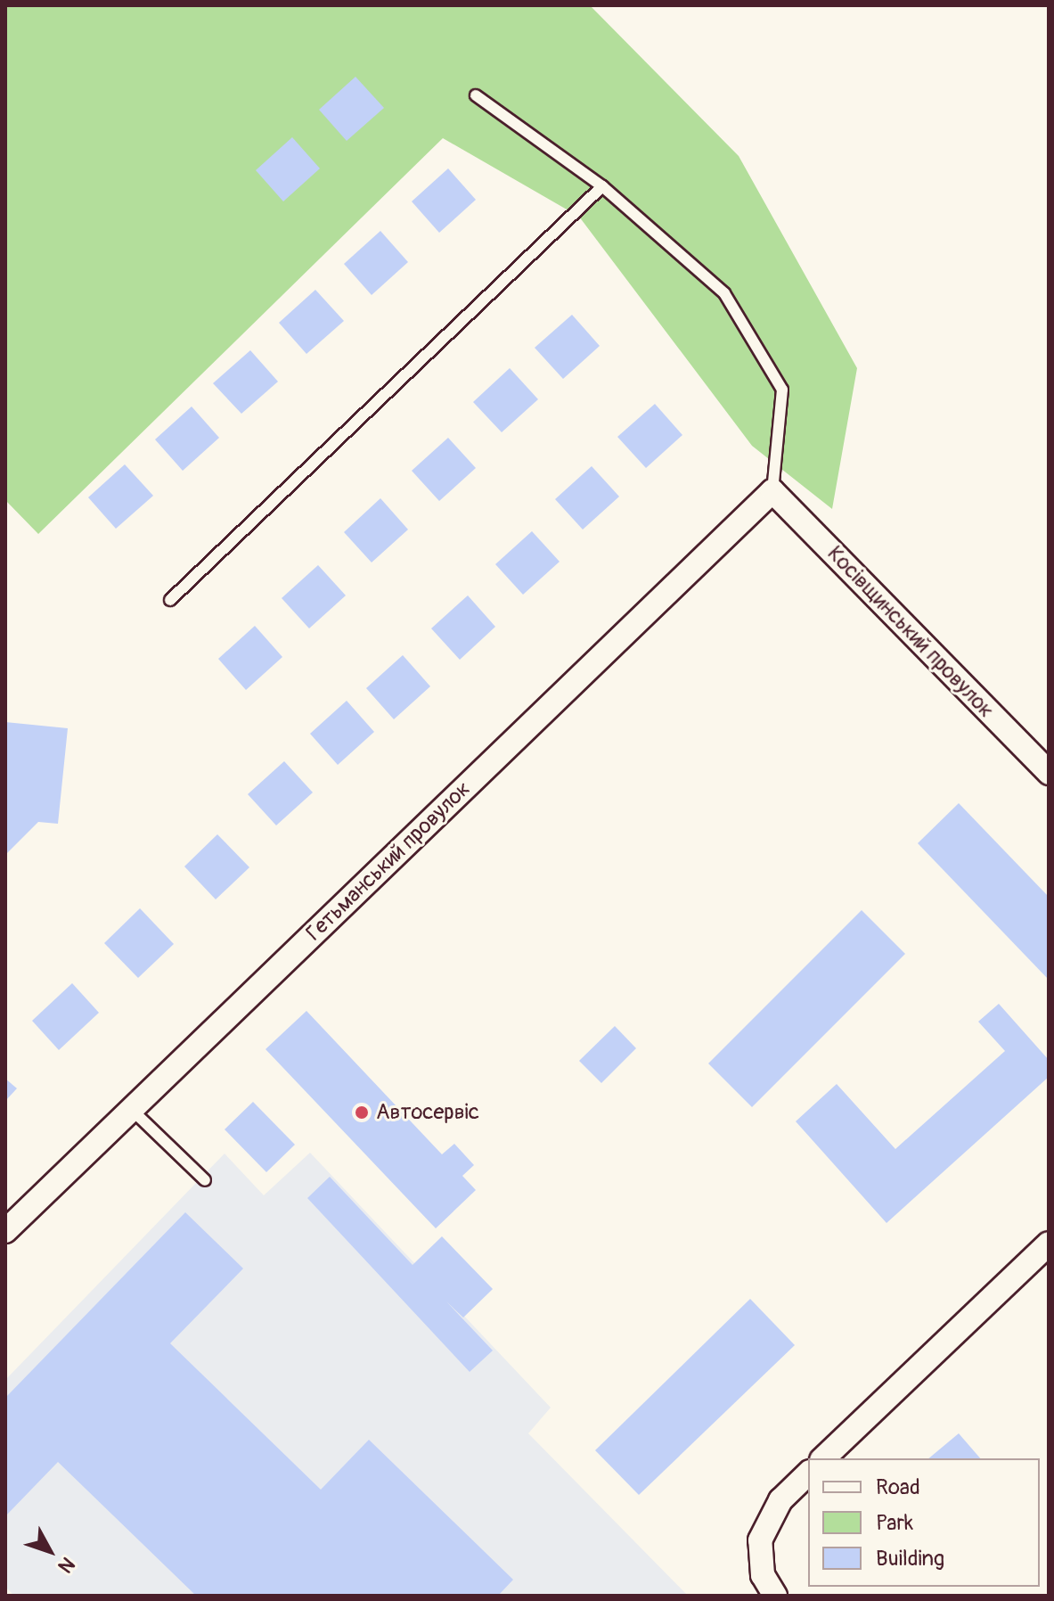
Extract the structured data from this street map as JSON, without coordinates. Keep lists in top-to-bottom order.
{
  "streets": {
    "street": ["Косівщинський провулок", "Гетьманський провулок"]
  },
  "crossings": [
    ["Косівщинський провулок", "Гетьманський провулок"]
  ],
  "places": ["Автосервіс"],
  "legend": ["Road", "Park", "Building"],
  "north": "bottom right"
}
